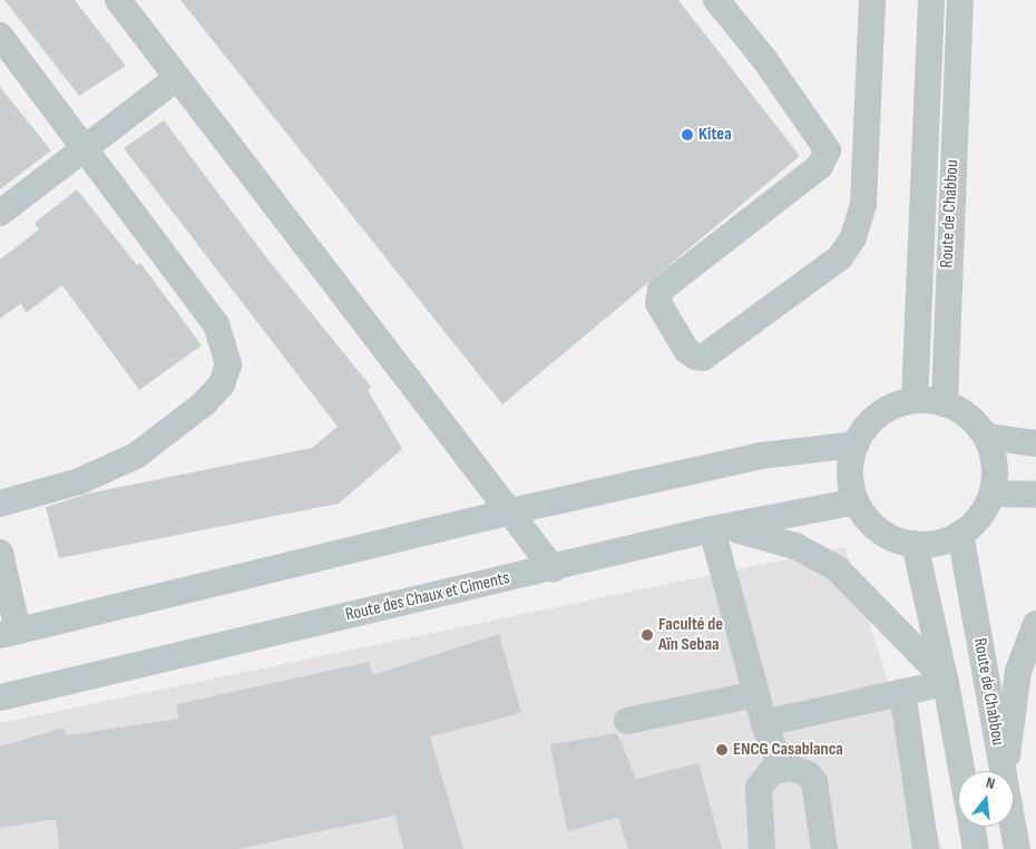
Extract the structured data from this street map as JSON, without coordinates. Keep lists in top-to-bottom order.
{
  "streets": {
    "street": ["Route de Chabbou", "Route des Chaux et Ciments"]
  },
  "crossings": [
    ["Route de Chabbou", "Route des Chaux et Ciments"]
  ],
  "places": ["Kitea", "Faculté de Aïn Sebaa", "ENCG Casablanca"],
  "north": "top"
}
